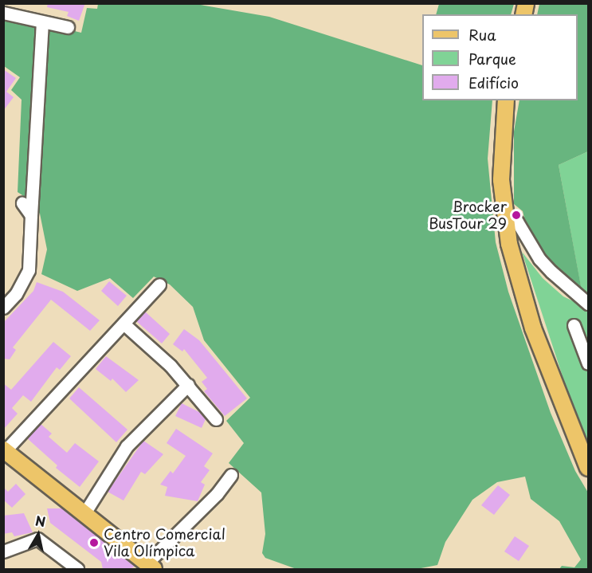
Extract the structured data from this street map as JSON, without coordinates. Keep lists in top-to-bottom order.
{
  "places": ["Brocker BusTour 29", "Centro Comercial Vila Olímpica"],
  "legend": ["Rua", "Parque", "Edifício"],
  "north": "top"
}
